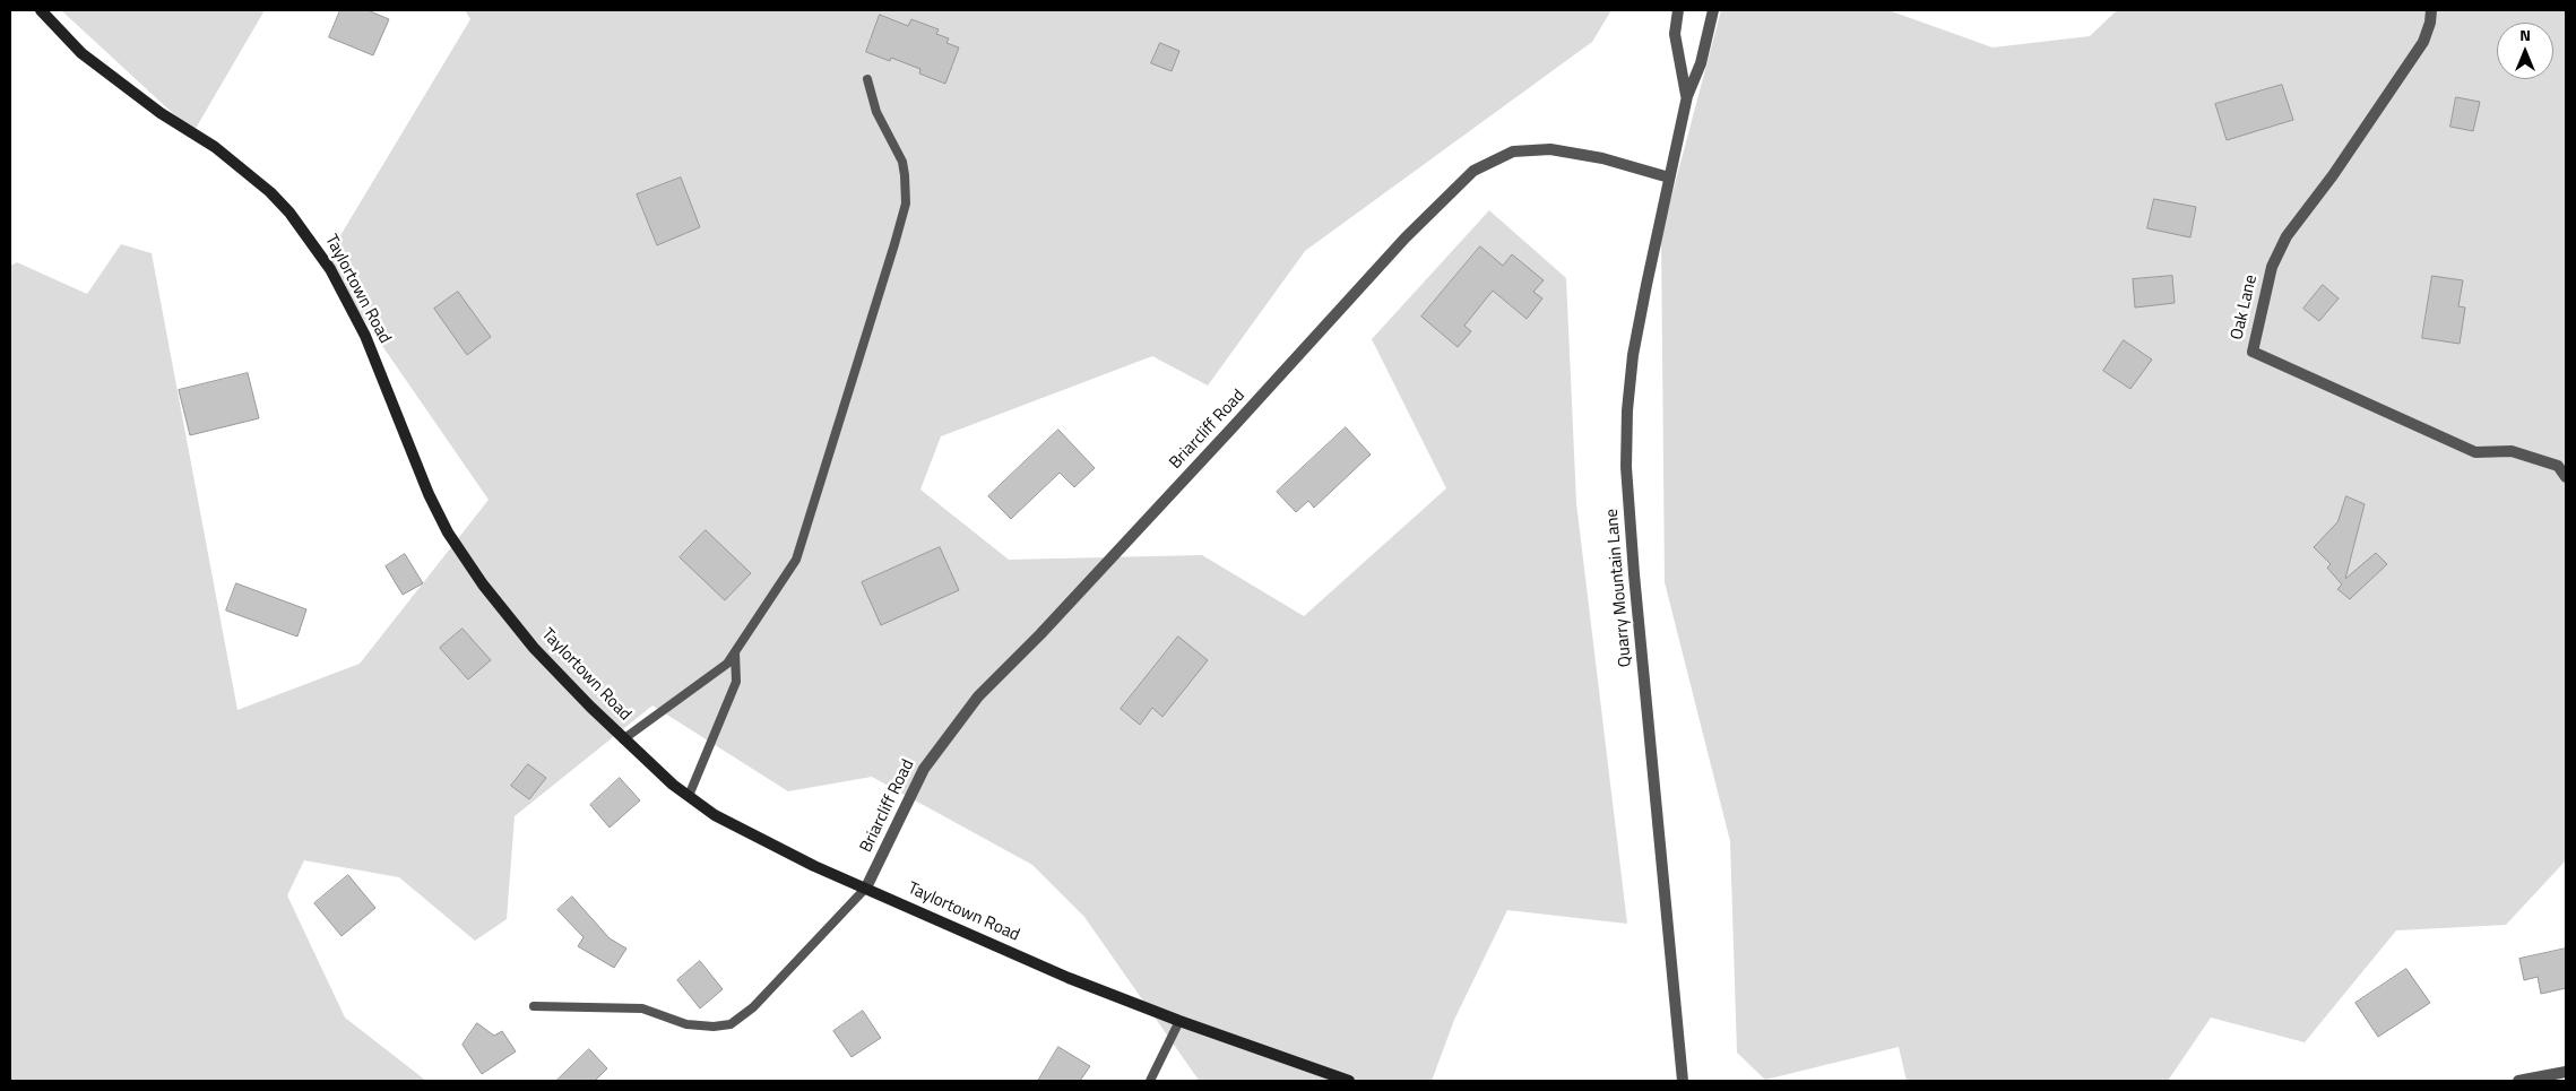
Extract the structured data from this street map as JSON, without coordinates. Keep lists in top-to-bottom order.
{
  "streets": {
    "street": [
      "Taylortown Road",
      "Oak Lane",
      "Briarcliff Road",
      "Quarry Mountain Lane"
    ]
  },
  "crossings": [
    ["Taylortown Road", "Briarcliff Road"],
    ["Briarcliff Road", "Quarry Mountain Lane"]
  ],
  "north": "top"
}
